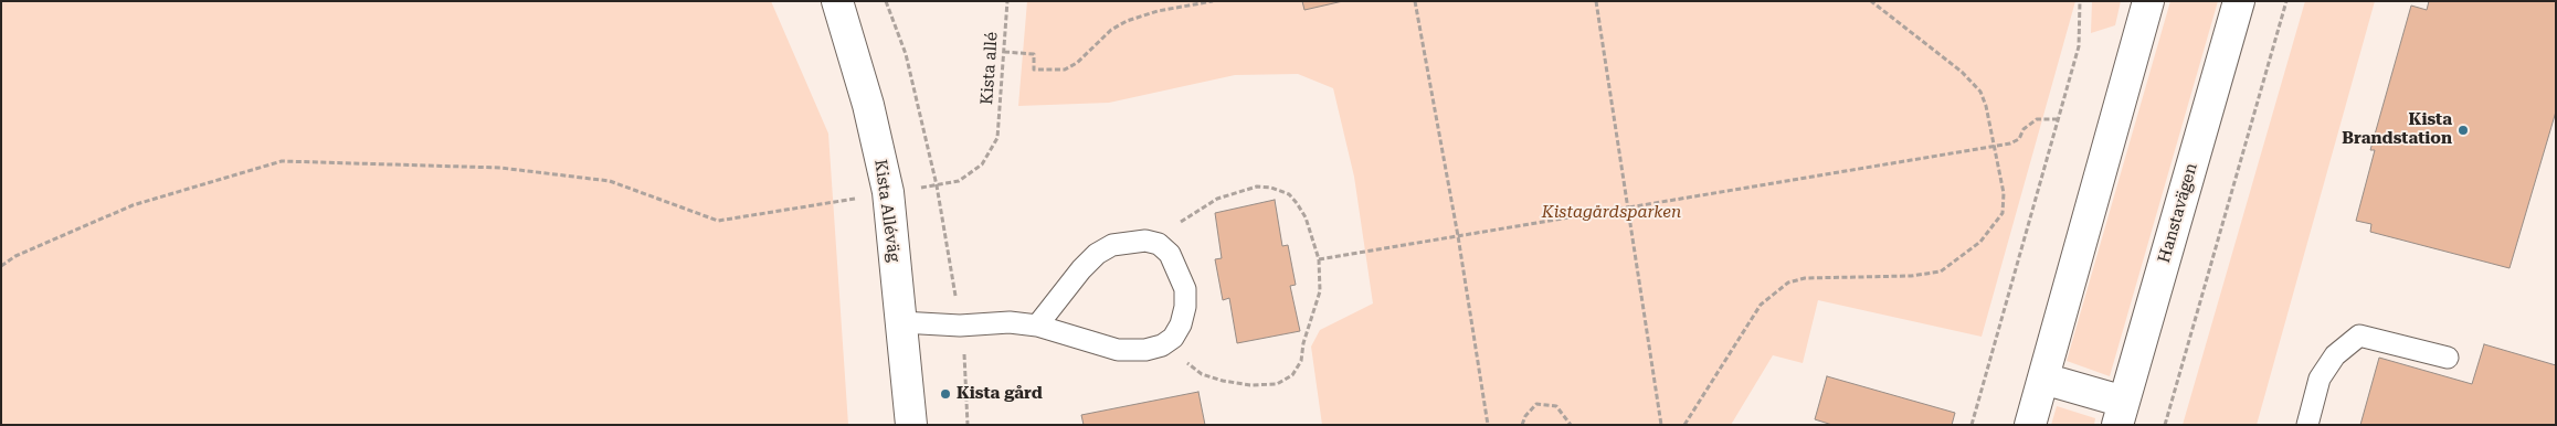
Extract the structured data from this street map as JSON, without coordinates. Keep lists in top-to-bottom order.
{
  "streets": {
    "main road": ["Kista Alléväg", "Hanstavägen"],
    "path": ["Kista allé"]
  },
  "parks": ["Kistagårdsparken"],
  "places": ["Kista Brandstation", "Kista gård"]
}
